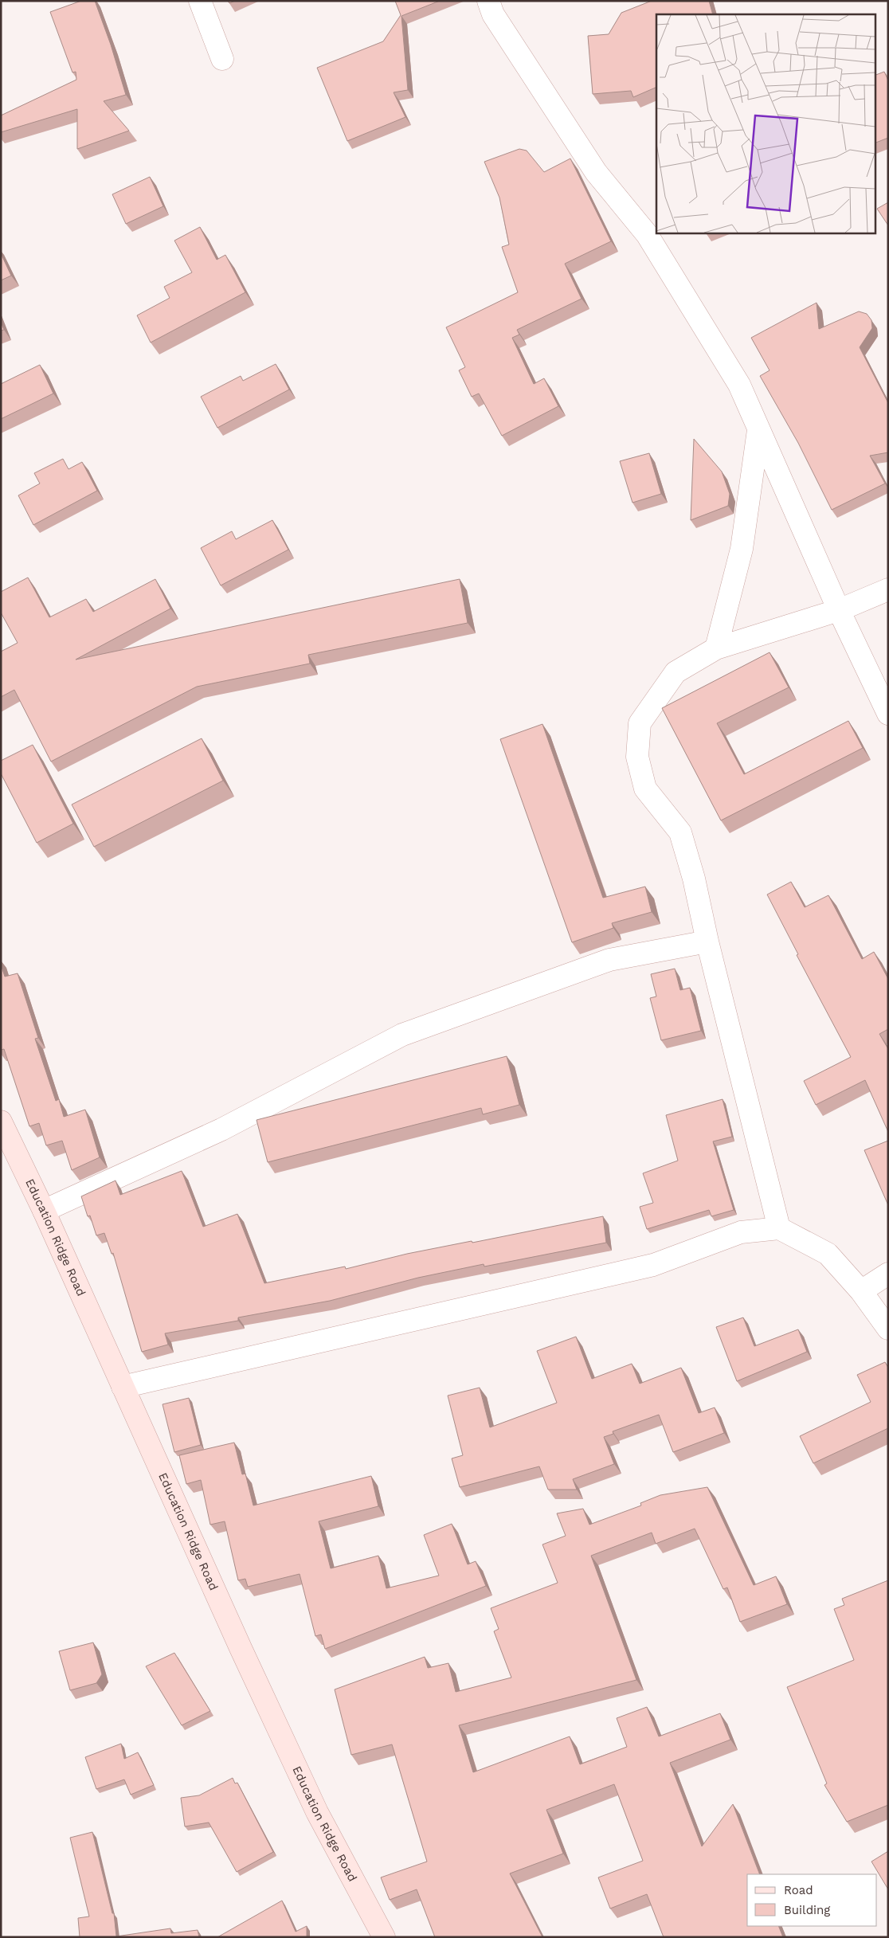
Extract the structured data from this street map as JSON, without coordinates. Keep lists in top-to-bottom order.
{
  "streets": {
    "main road": ["Education Ridge Road"]
  },
  "legend": ["Road", "Building"]
}
